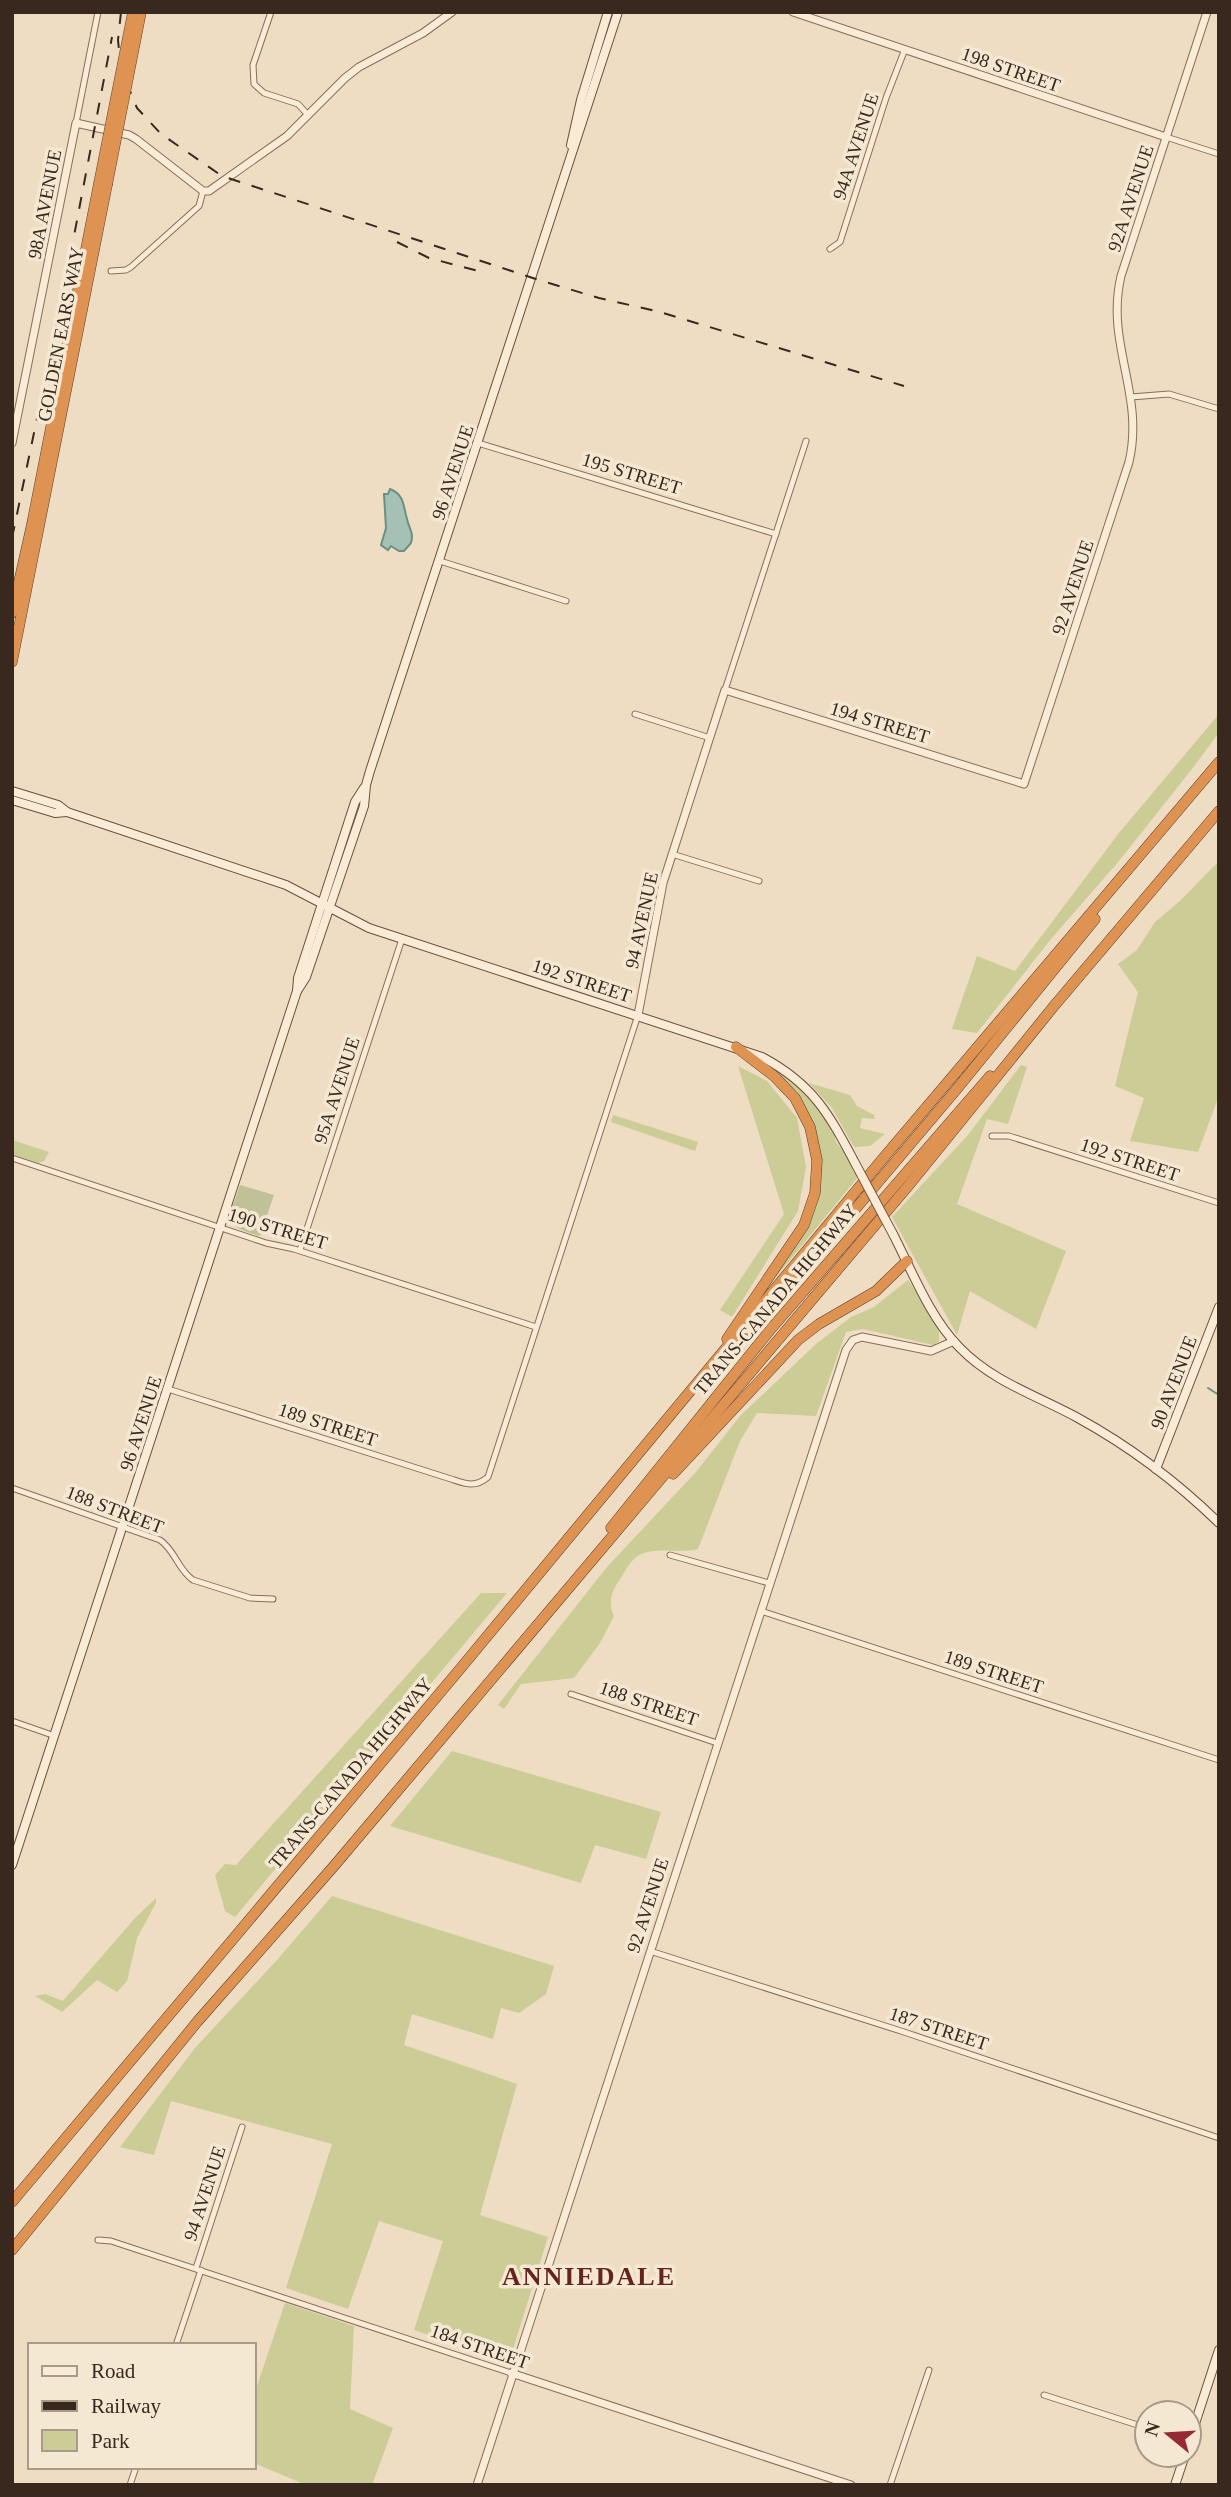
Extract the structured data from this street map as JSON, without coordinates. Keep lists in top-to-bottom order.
{
  "streets": {
    "highway": ["GOLDEN EARS WAY", "TRANS-CANADA HIGHWAY"],
    "main road": ["96 AVENUE", "192 STREET", "90 AVENUE"],
    "street": [
      "198 STREET",
      "94A AVENUE",
      "92A AVENUE",
      "98A AVENUE",
      "195 STREET",
      "92 AVENUE",
      "194 STREET",
      "94 AVENUE",
      "95A AVENUE",
      "190 STREET",
      "189 STREET",
      "188 STREET",
      "187 STREET",
      "184 STREET"
    ]
  },
  "crossings": [
    ["198 STREET", "94A AVENUE"],
    ["198 STREET", "92A AVENUE"],
    ["92A AVENUE", "92 AVENUE"],
    ["96 AVENUE", "195 STREET"],
    ["96 AVENUE", "192 STREET"],
    ["96 AVENUE", "190 STREET"],
    ["96 AVENUE", "189 STREET"],
    ["96 AVENUE", "188 STREET"],
    ["195 STREET", "94 AVENUE"],
    ["92 AVENUE", "194 STREET"],
    ["92 AVENUE", "192 STREET"],
    ["92 AVENUE", "189 STREET"],
    ["92 AVENUE", "188 STREET"],
    ["92 AVENUE", "187 STREET"],
    ["92 AVENUE", "184 STREET"],
    ["194 STREET", "94 AVENUE"],
    ["94 AVENUE", "192 STREET"],
    ["94 AVENUE", "190 STREET"],
    ["94 AVENUE", "189 STREET"],
    ["94 AVENUE", "184 STREET"],
    ["192 STREET", "95A AVENUE"],
    ["192 STREET", "90 AVENUE"],
    ["95A AVENUE", "190 STREET"]
  ],
  "districts": ["ANNIEDALE"],
  "legend": ["Road", "Railway", "Park"],
  "north": "left"
}
